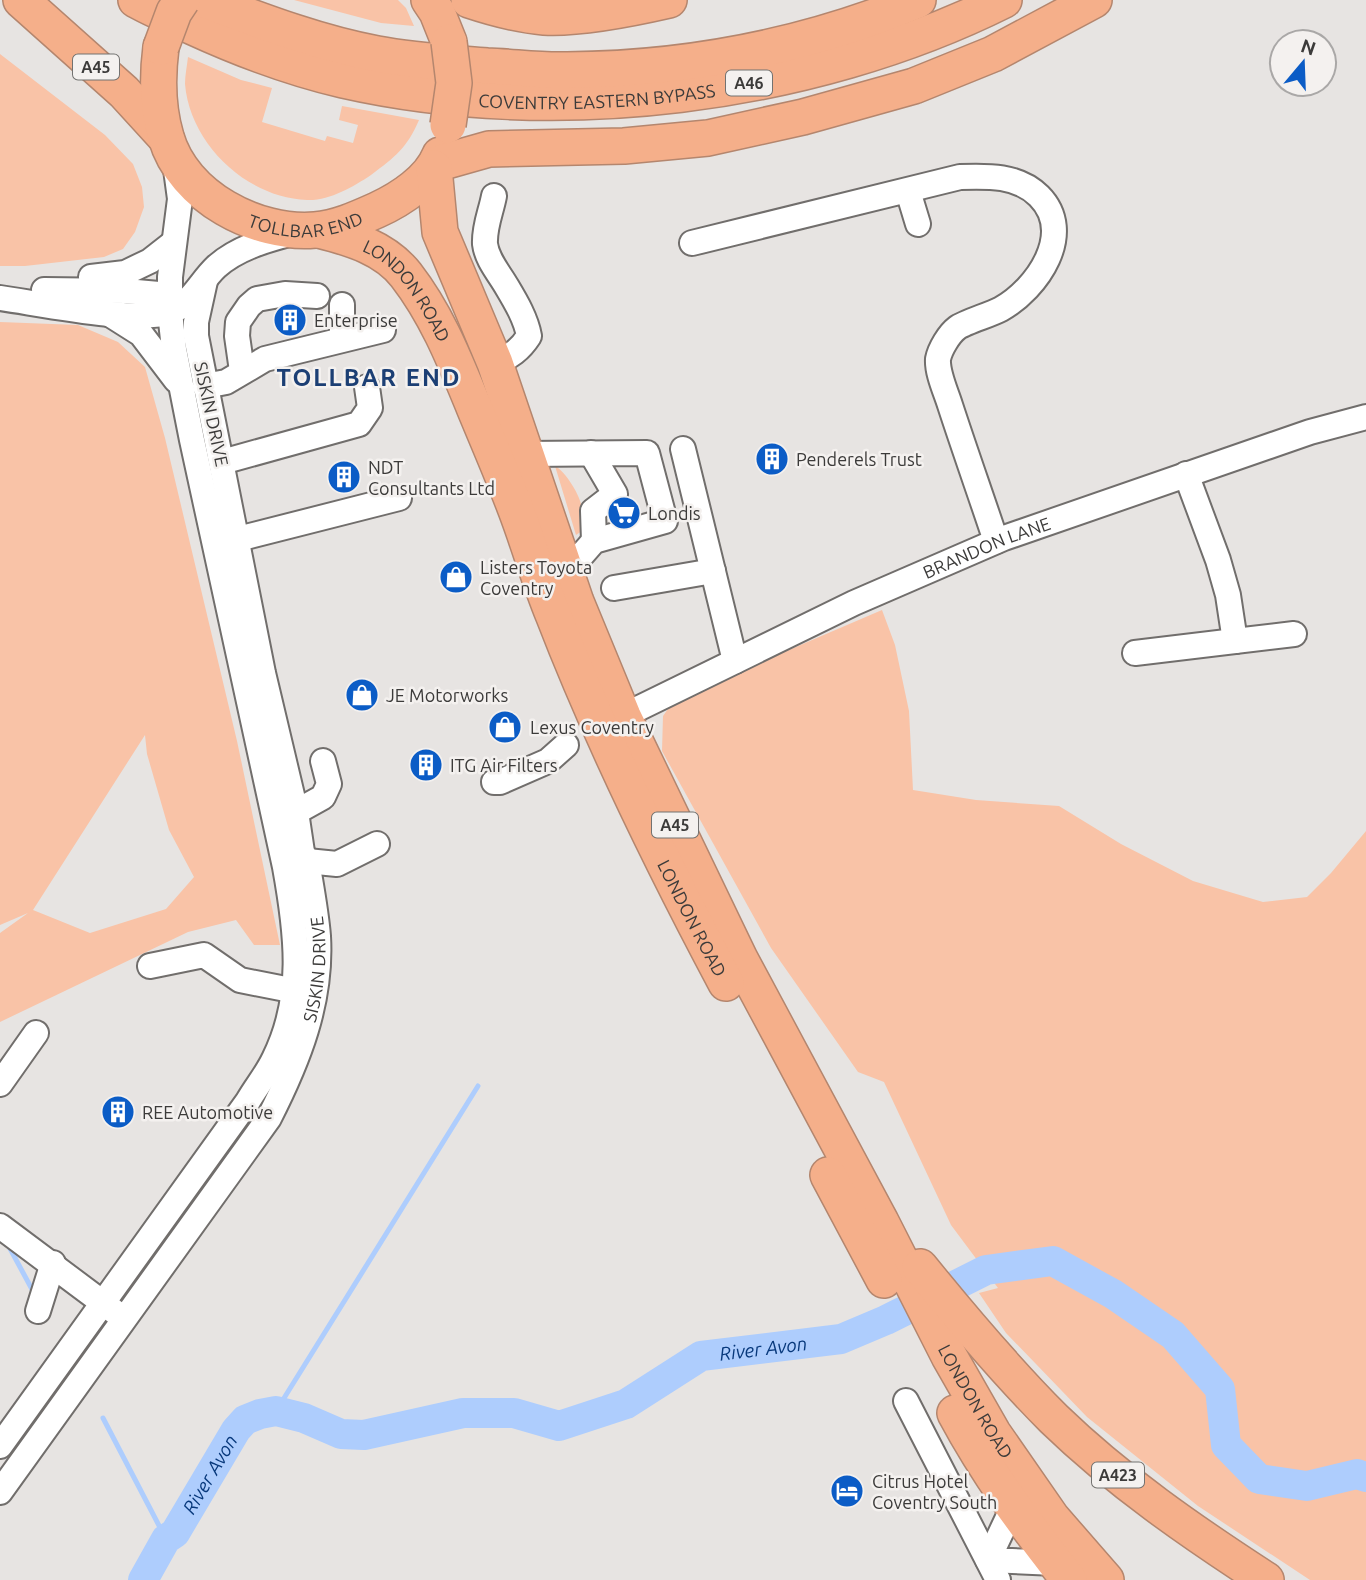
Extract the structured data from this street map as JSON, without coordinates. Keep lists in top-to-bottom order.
{
  "streets": {
    "highway": [
      "A45",
      "A46",
      "COVENTRY EASTERN BYPASS",
      "TOLLBAR END",
      "LONDON ROAD",
      "A423"
    ],
    "street": ["SISKIN DRIVE", "BRANDON LANE"]
  },
  "crossings": [
    ["A45", "TOLLBAR END"],
    ["A45", "SISKIN DRIVE"],
    ["A46", "COVENTRY EASTERN BYPASS"],
    ["TOLLBAR END", "LONDON ROAD"],
    ["TOLLBAR END", "SISKIN DRIVE"],
    ["LONDON ROAD", "SISKIN DRIVE"],
    ["LONDON ROAD", "BRANDON LANE"],
    ["LONDON ROAD", "A423"]
  ],
  "districts": ["TOLLBAR END"],
  "water": ["River Avon"],
  "places": {
    "building": [
      "Enterprise",
      "Penderels Trust",
      "NDT Consultants Ltd",
      "ITG Air Filters",
      "REE Automotive"
    ],
    "supermarket": ["Londis"],
    "shop": ["Listers Toyota Coventry", "JE Motorworks", "Lexus Coventry"],
    "hotel": ["Citrus Hotel Coventry South"]
  },
  "north": "top"
}
